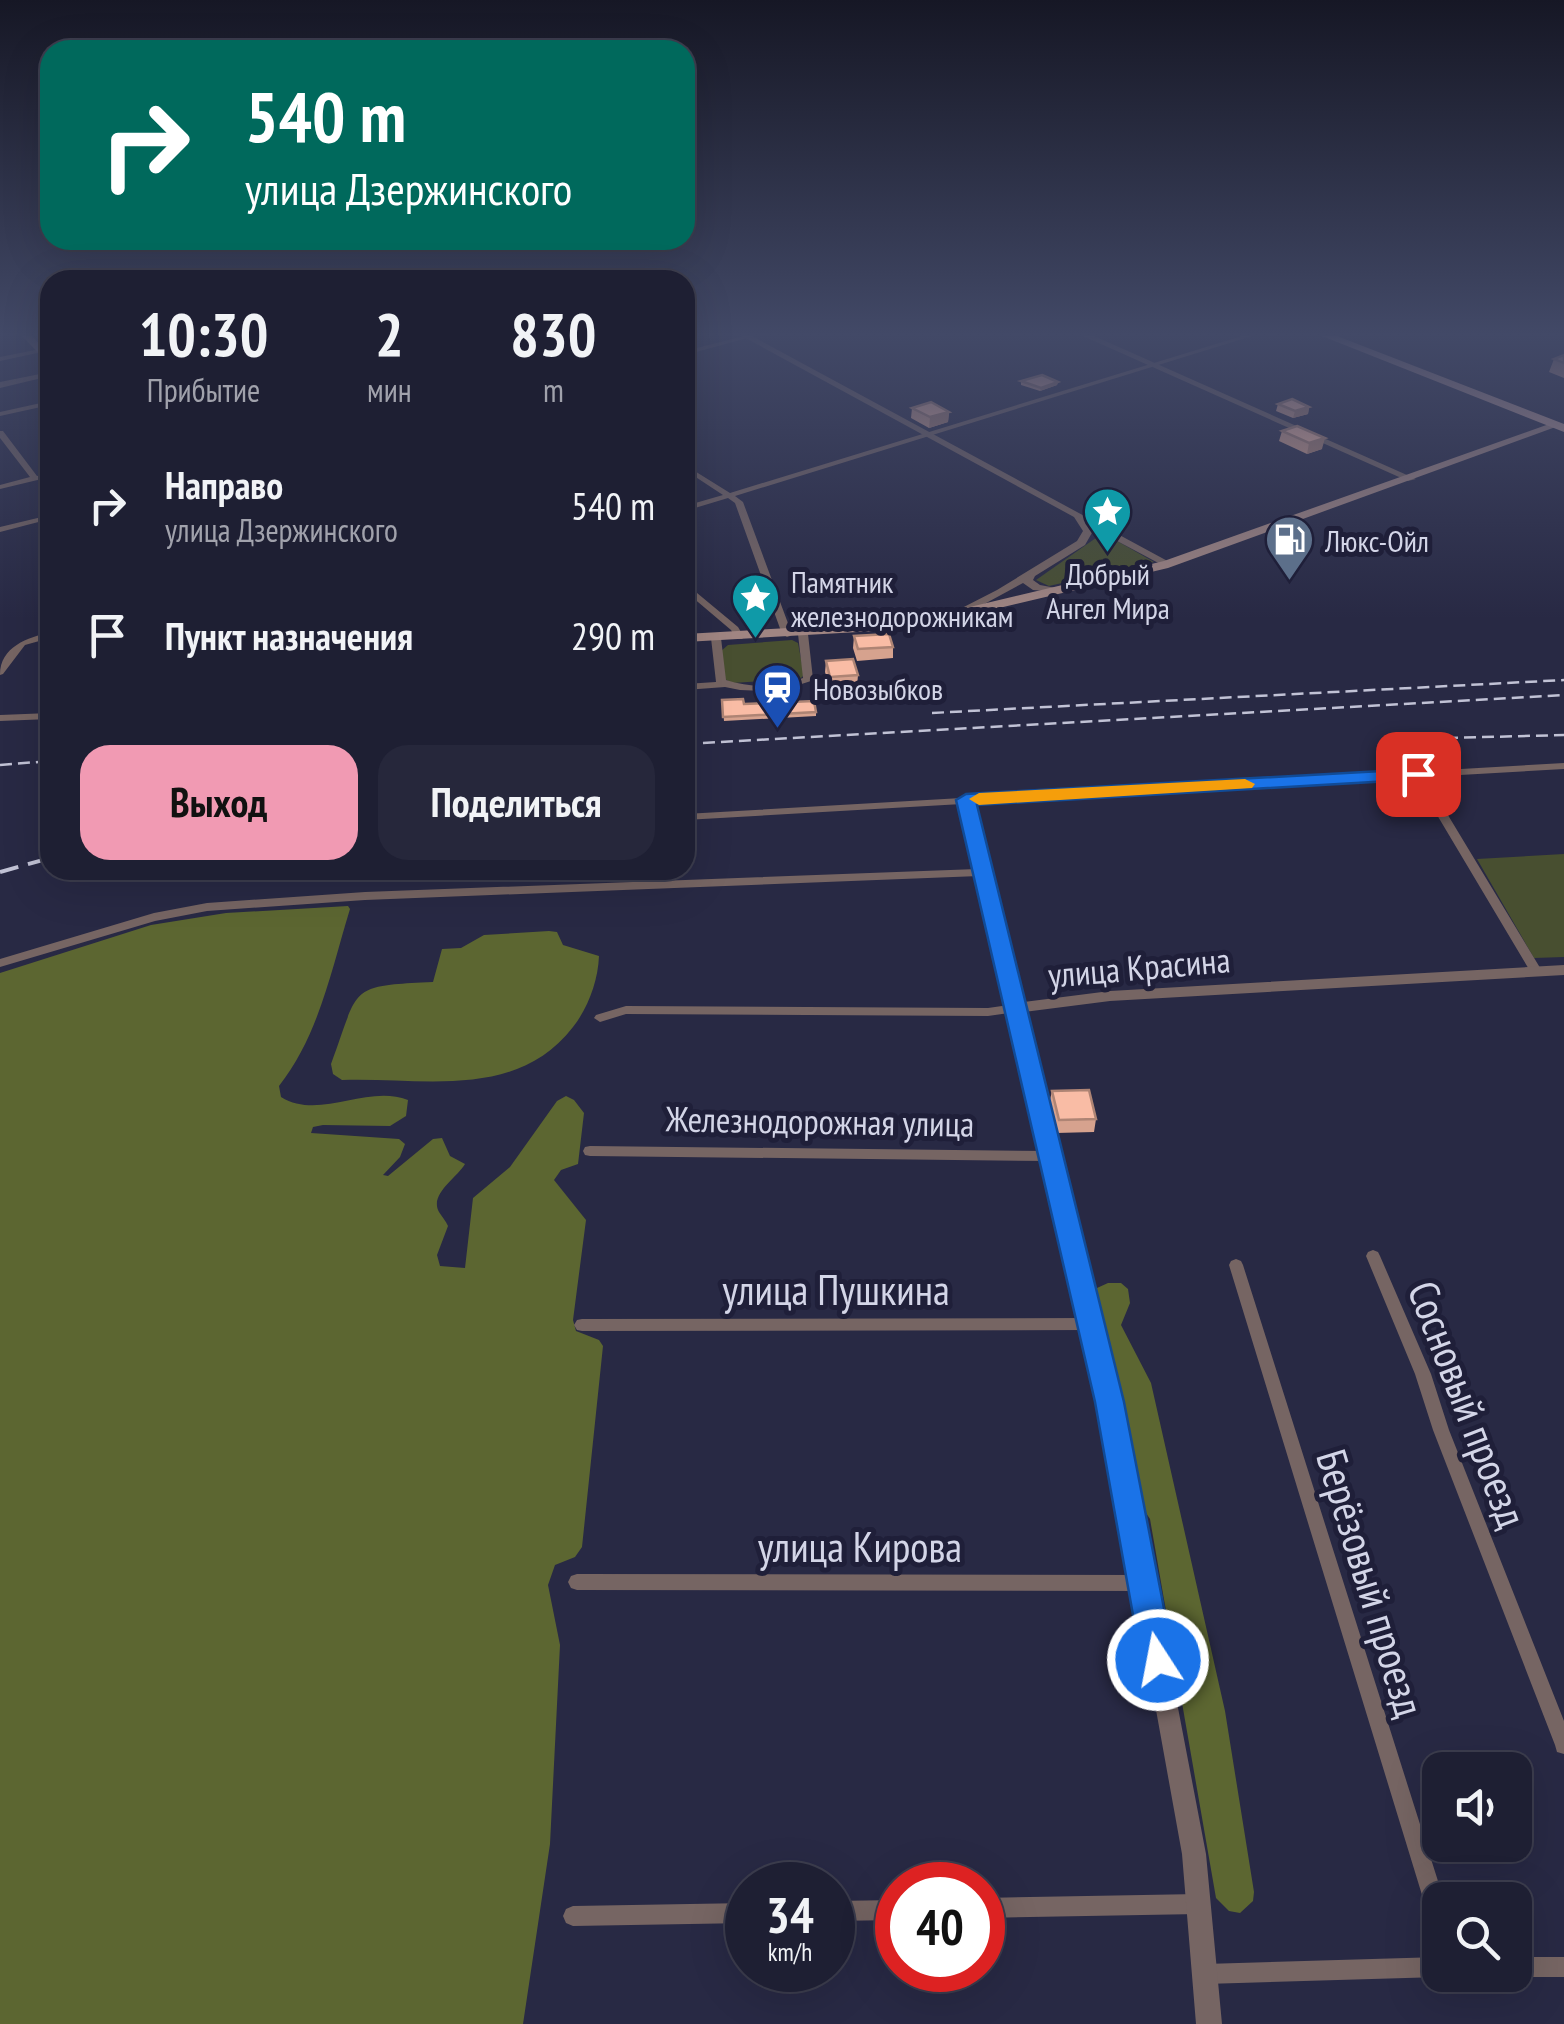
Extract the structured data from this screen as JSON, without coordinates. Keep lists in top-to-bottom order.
{
  "streets": {
    "street": [
      "улица Красина",
      "Железнодорожная улица",
      "улица Пушкина",
      "Сосновый проезд",
      "улица Кирова",
      "Берёзовый проезд"
    ]
  },
  "places": {
    "place": ["Добрый Ангел Мира", "Памятник железнодорожникам"],
    "fuel station": ["Люкс-Ойл"],
    "station": ["Новозыбков"]
  },
  "page": {
    "turn": ["540 m", "улица Дзержинского"],
    "eta": [
      "10:30",
      "Прибытие",
      "2",
      "мин",
      "830",
      "m"
    ],
    "list": [
      {
        "name": "Направо",
        "note": "улица Дзержинского",
        "value": "540 m"
      },
      {
        "name": "Пункт назначения",
        "value": "290 m"
      }
    ],
    "buttons": ["Выход", "Поделиться"],
    "speed": "34 km/h",
    "limit": "40"
  }
}
